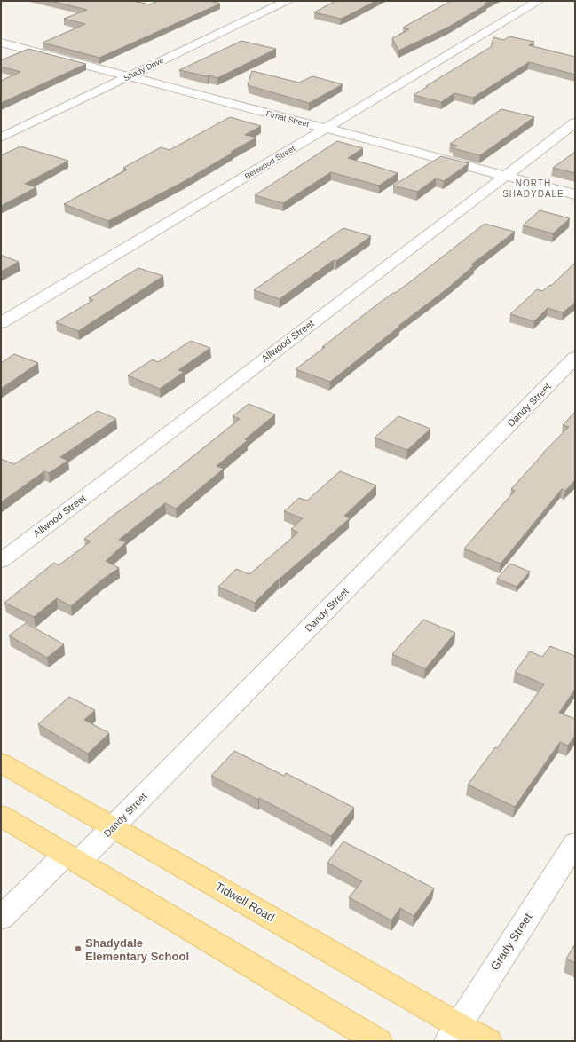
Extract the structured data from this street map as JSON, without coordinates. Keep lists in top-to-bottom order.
{
  "streets": {
    "main road": ["Tidwell Road"],
    "street": [
      "Shady Drive",
      "Firnat Street",
      "Bertwood Street",
      "Allwood Street",
      "Dandy Street",
      "Grady Street"
    ]
  },
  "crossings": [
    ["Shady Drive", "Firnat Street"],
    ["Firnat Street", "Bertwood Street"],
    ["Firnat Street", "Allwood Street"],
    ["Dandy Street", "Tidwell Road"],
    ["Tidwell Road", "Grady Street"]
  ],
  "districts": ["NORTH SHADYDALE"],
  "places": ["Shadydale Elementary School"]
}
